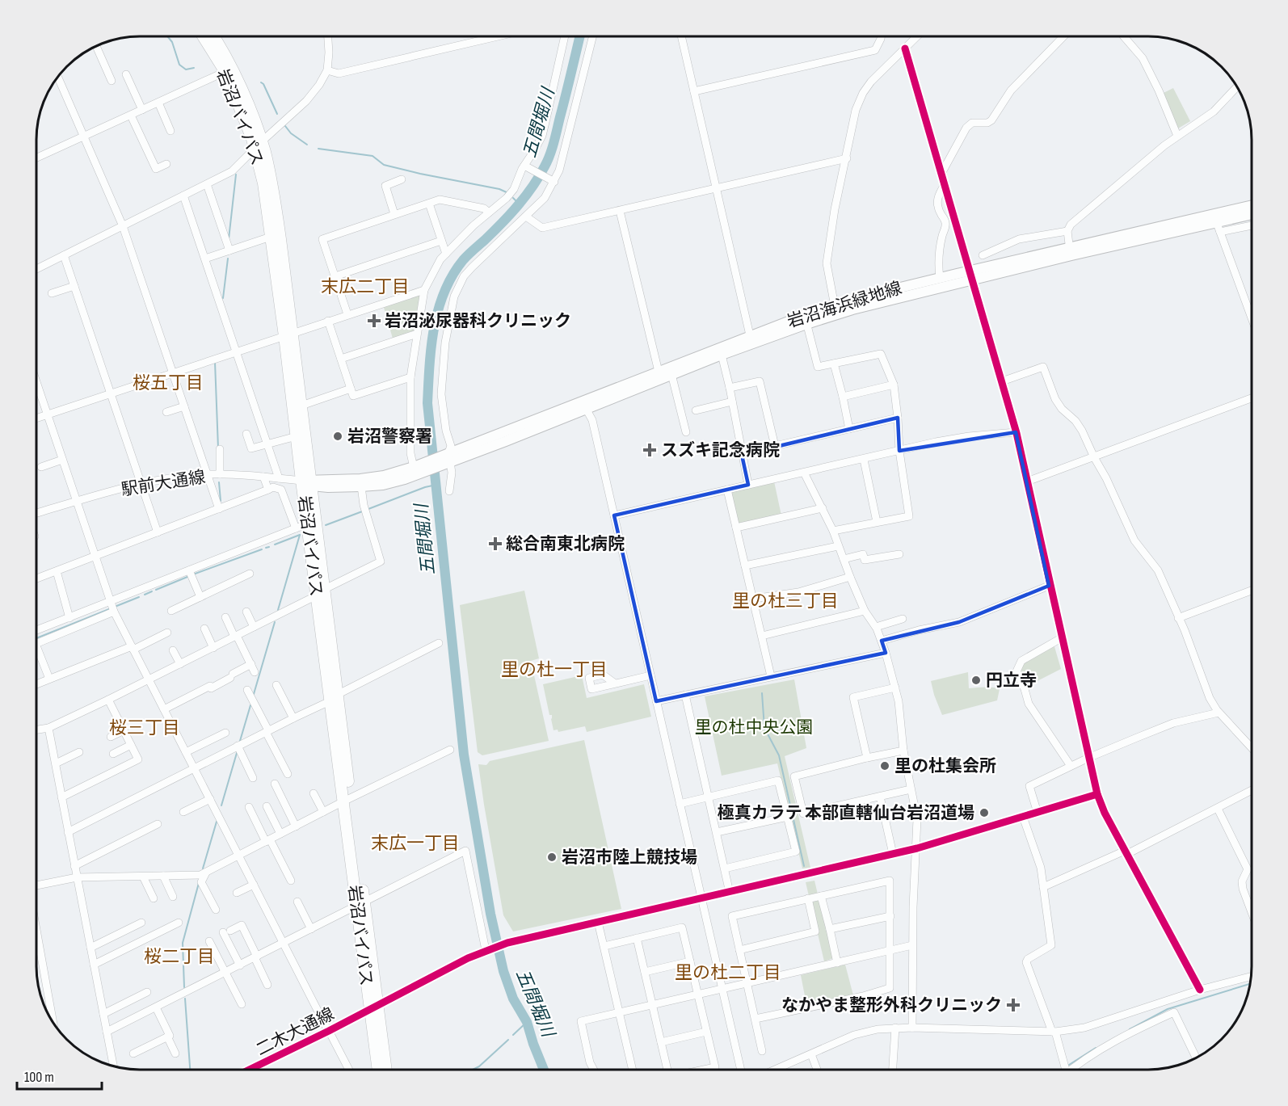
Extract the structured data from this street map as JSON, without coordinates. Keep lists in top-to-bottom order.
{
  "streets": {
    "highway": ["岩沼バイパス"],
    "main road": ["岩沼海浜緑地線"],
    "street": ["駅前大通線", "二木大通線"]
  },
  "crossings": [
    ["岩沼バイパス", "駅前大通線"],
    ["岩沼バイパス", "二木大通線"]
  ],
  "districts": [
    "末広二丁目",
    "桜五丁目",
    "里の杜三丁目",
    "里の杜一丁目",
    "桜三丁目",
    "末広一丁目",
    "桜二丁目",
    "里の杜二丁目"
  ],
  "water": ["五間堀川"],
  "parks": ["里の杜中央公園"],
  "places": {
    "health": [
      "岩沼泌尿器科クリニック",
      "スズキ記念病院",
      "総合南東北病院",
      "なかやま整形外科クリニック"
    ],
    "other": [
      "岩沼警察署",
      "円立寺",
      "里の杜集会所",
      "極真カラテ 本部直轄仙台岩沼道場",
      "岩沼市陸上競技場"
    ]
  },
  "scale_bar": "100 m"
}
